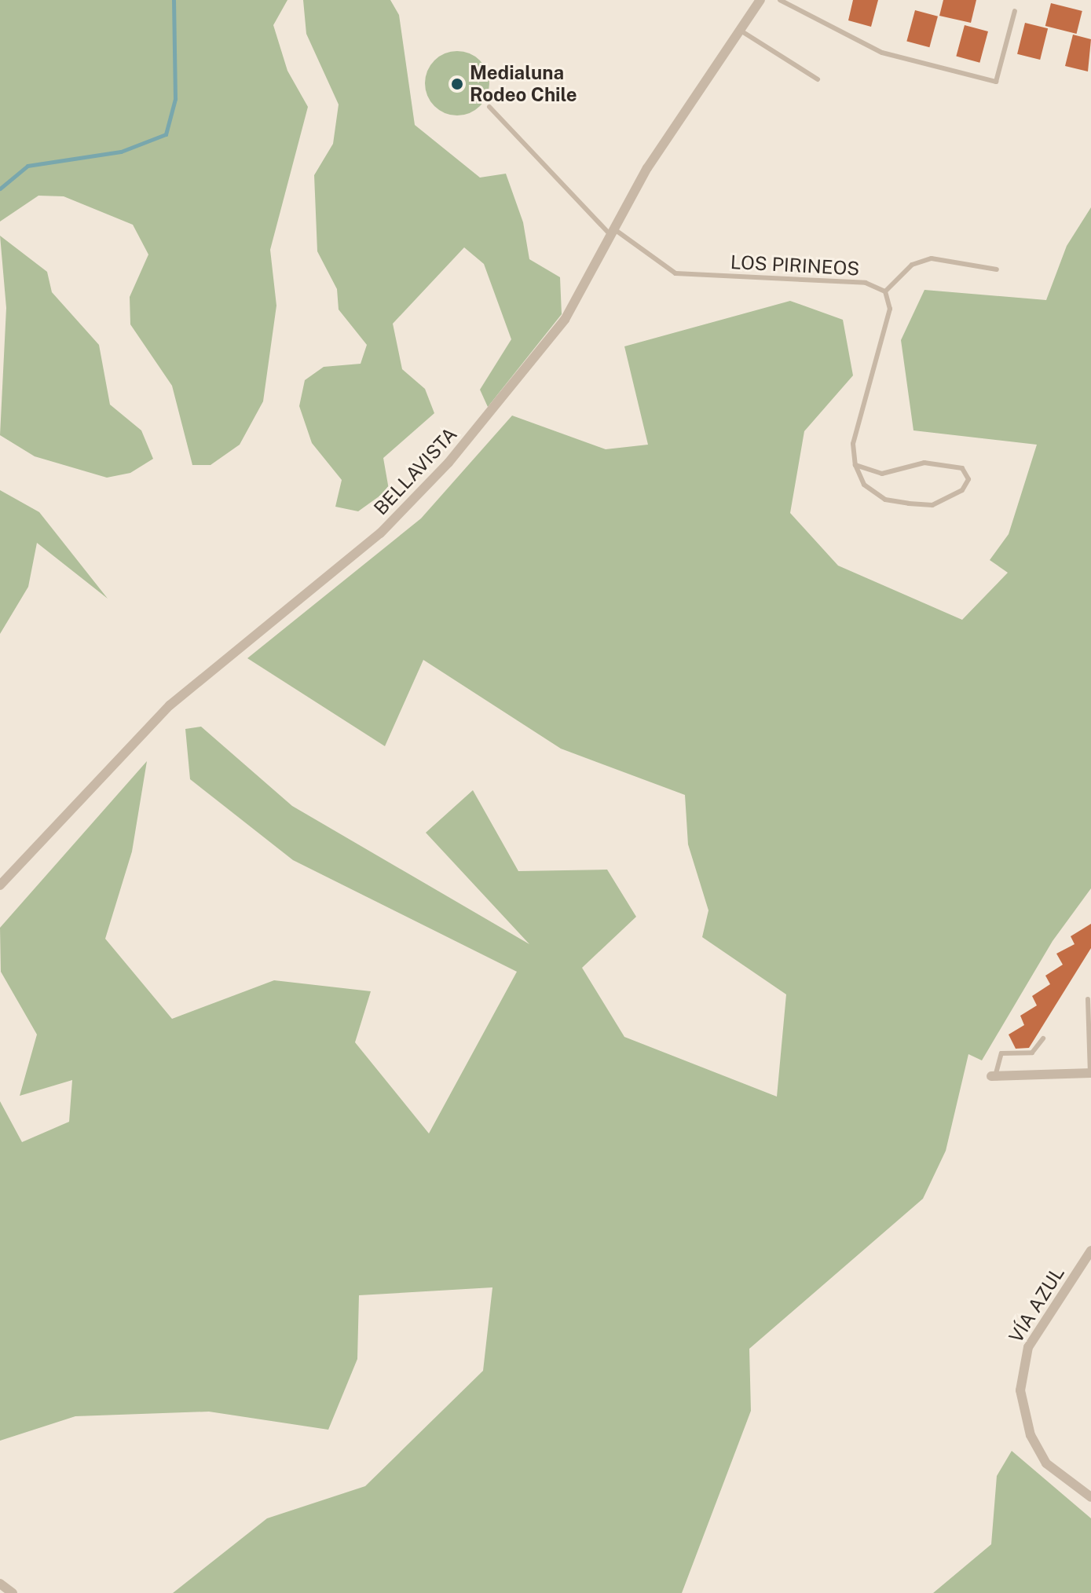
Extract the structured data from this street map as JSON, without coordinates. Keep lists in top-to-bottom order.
{
  "streets": {
    "street": ["BELLAVISTA", "VÍA AZUL"],
    "lane": ["LOS PIRINEOS"]
  },
  "crossings": [
    ["LOS PIRINEOS", "BELLAVISTA"]
  ],
  "places": ["Medialuna Rodeo Chile"]
}
